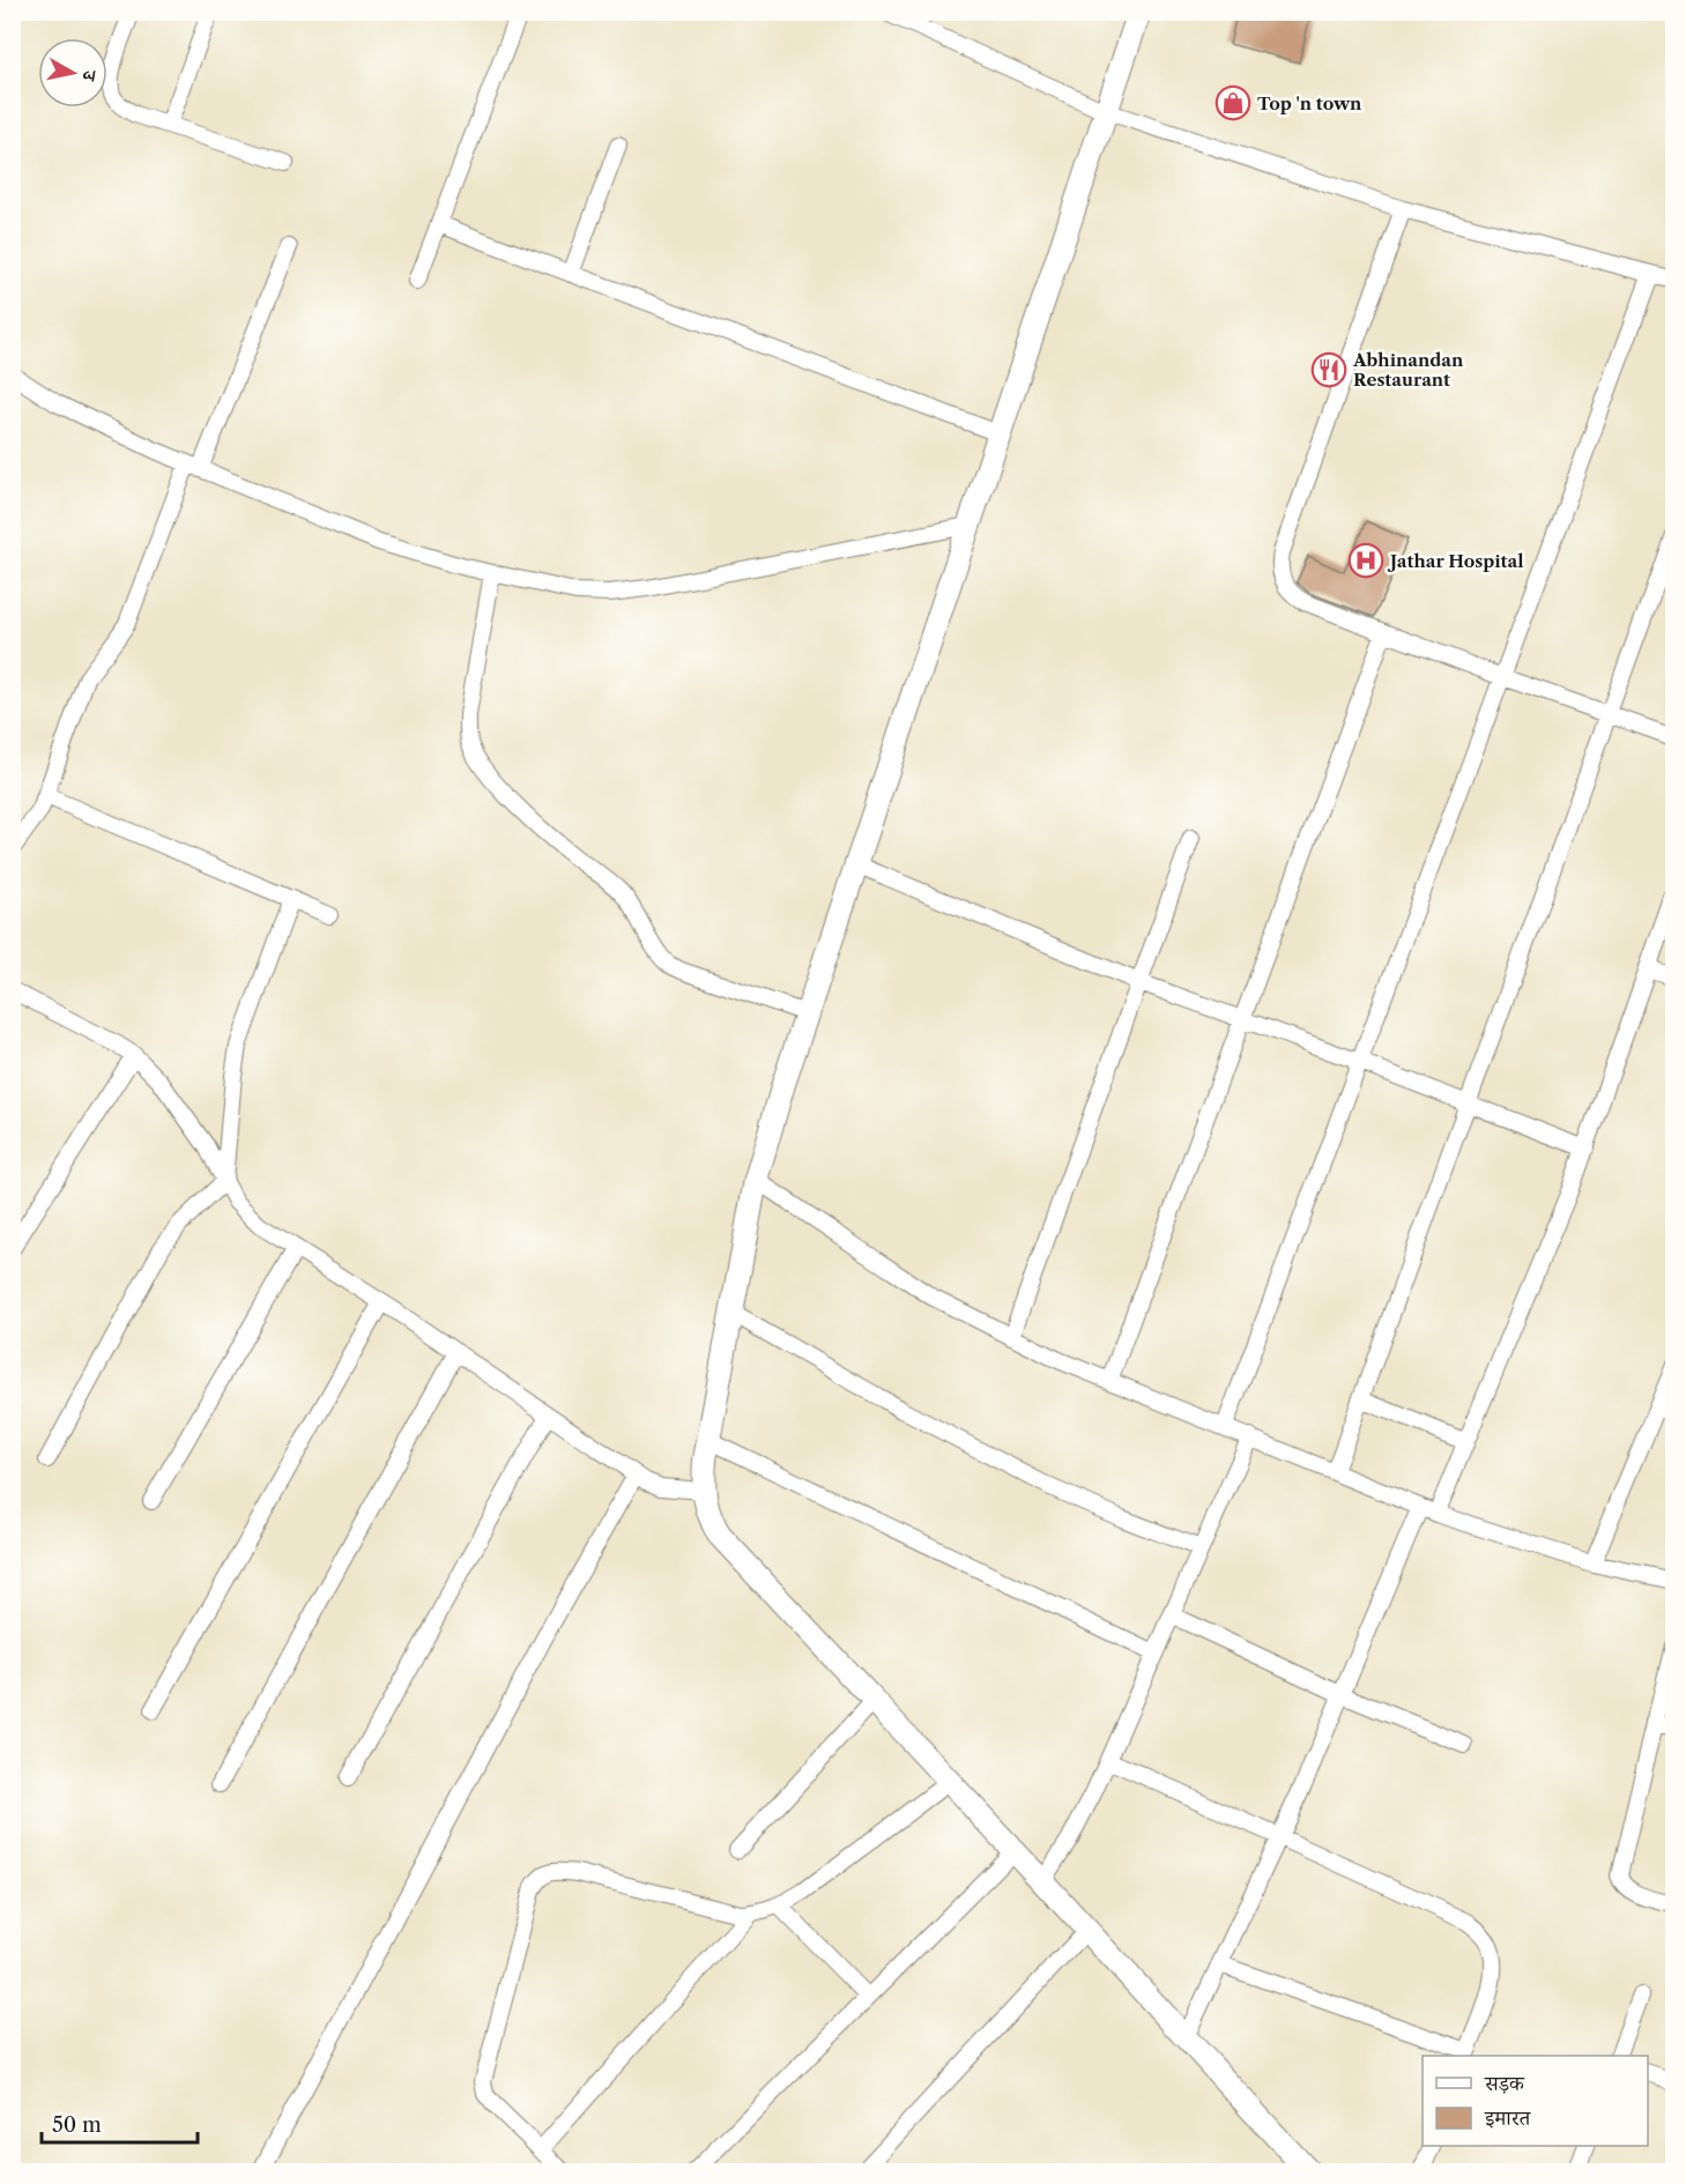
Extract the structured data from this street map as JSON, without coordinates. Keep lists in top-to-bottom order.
{
  "places": {
    "shop": ["Top 'n town"],
    "restaurant": ["Abhinandan Restaurant"],
    "hospital": ["Jathar Hospital"]
  },
  "legend": ["सड़क", "इमारत"],
  "scale_bar": "50 m",
  "north": "right"
}
